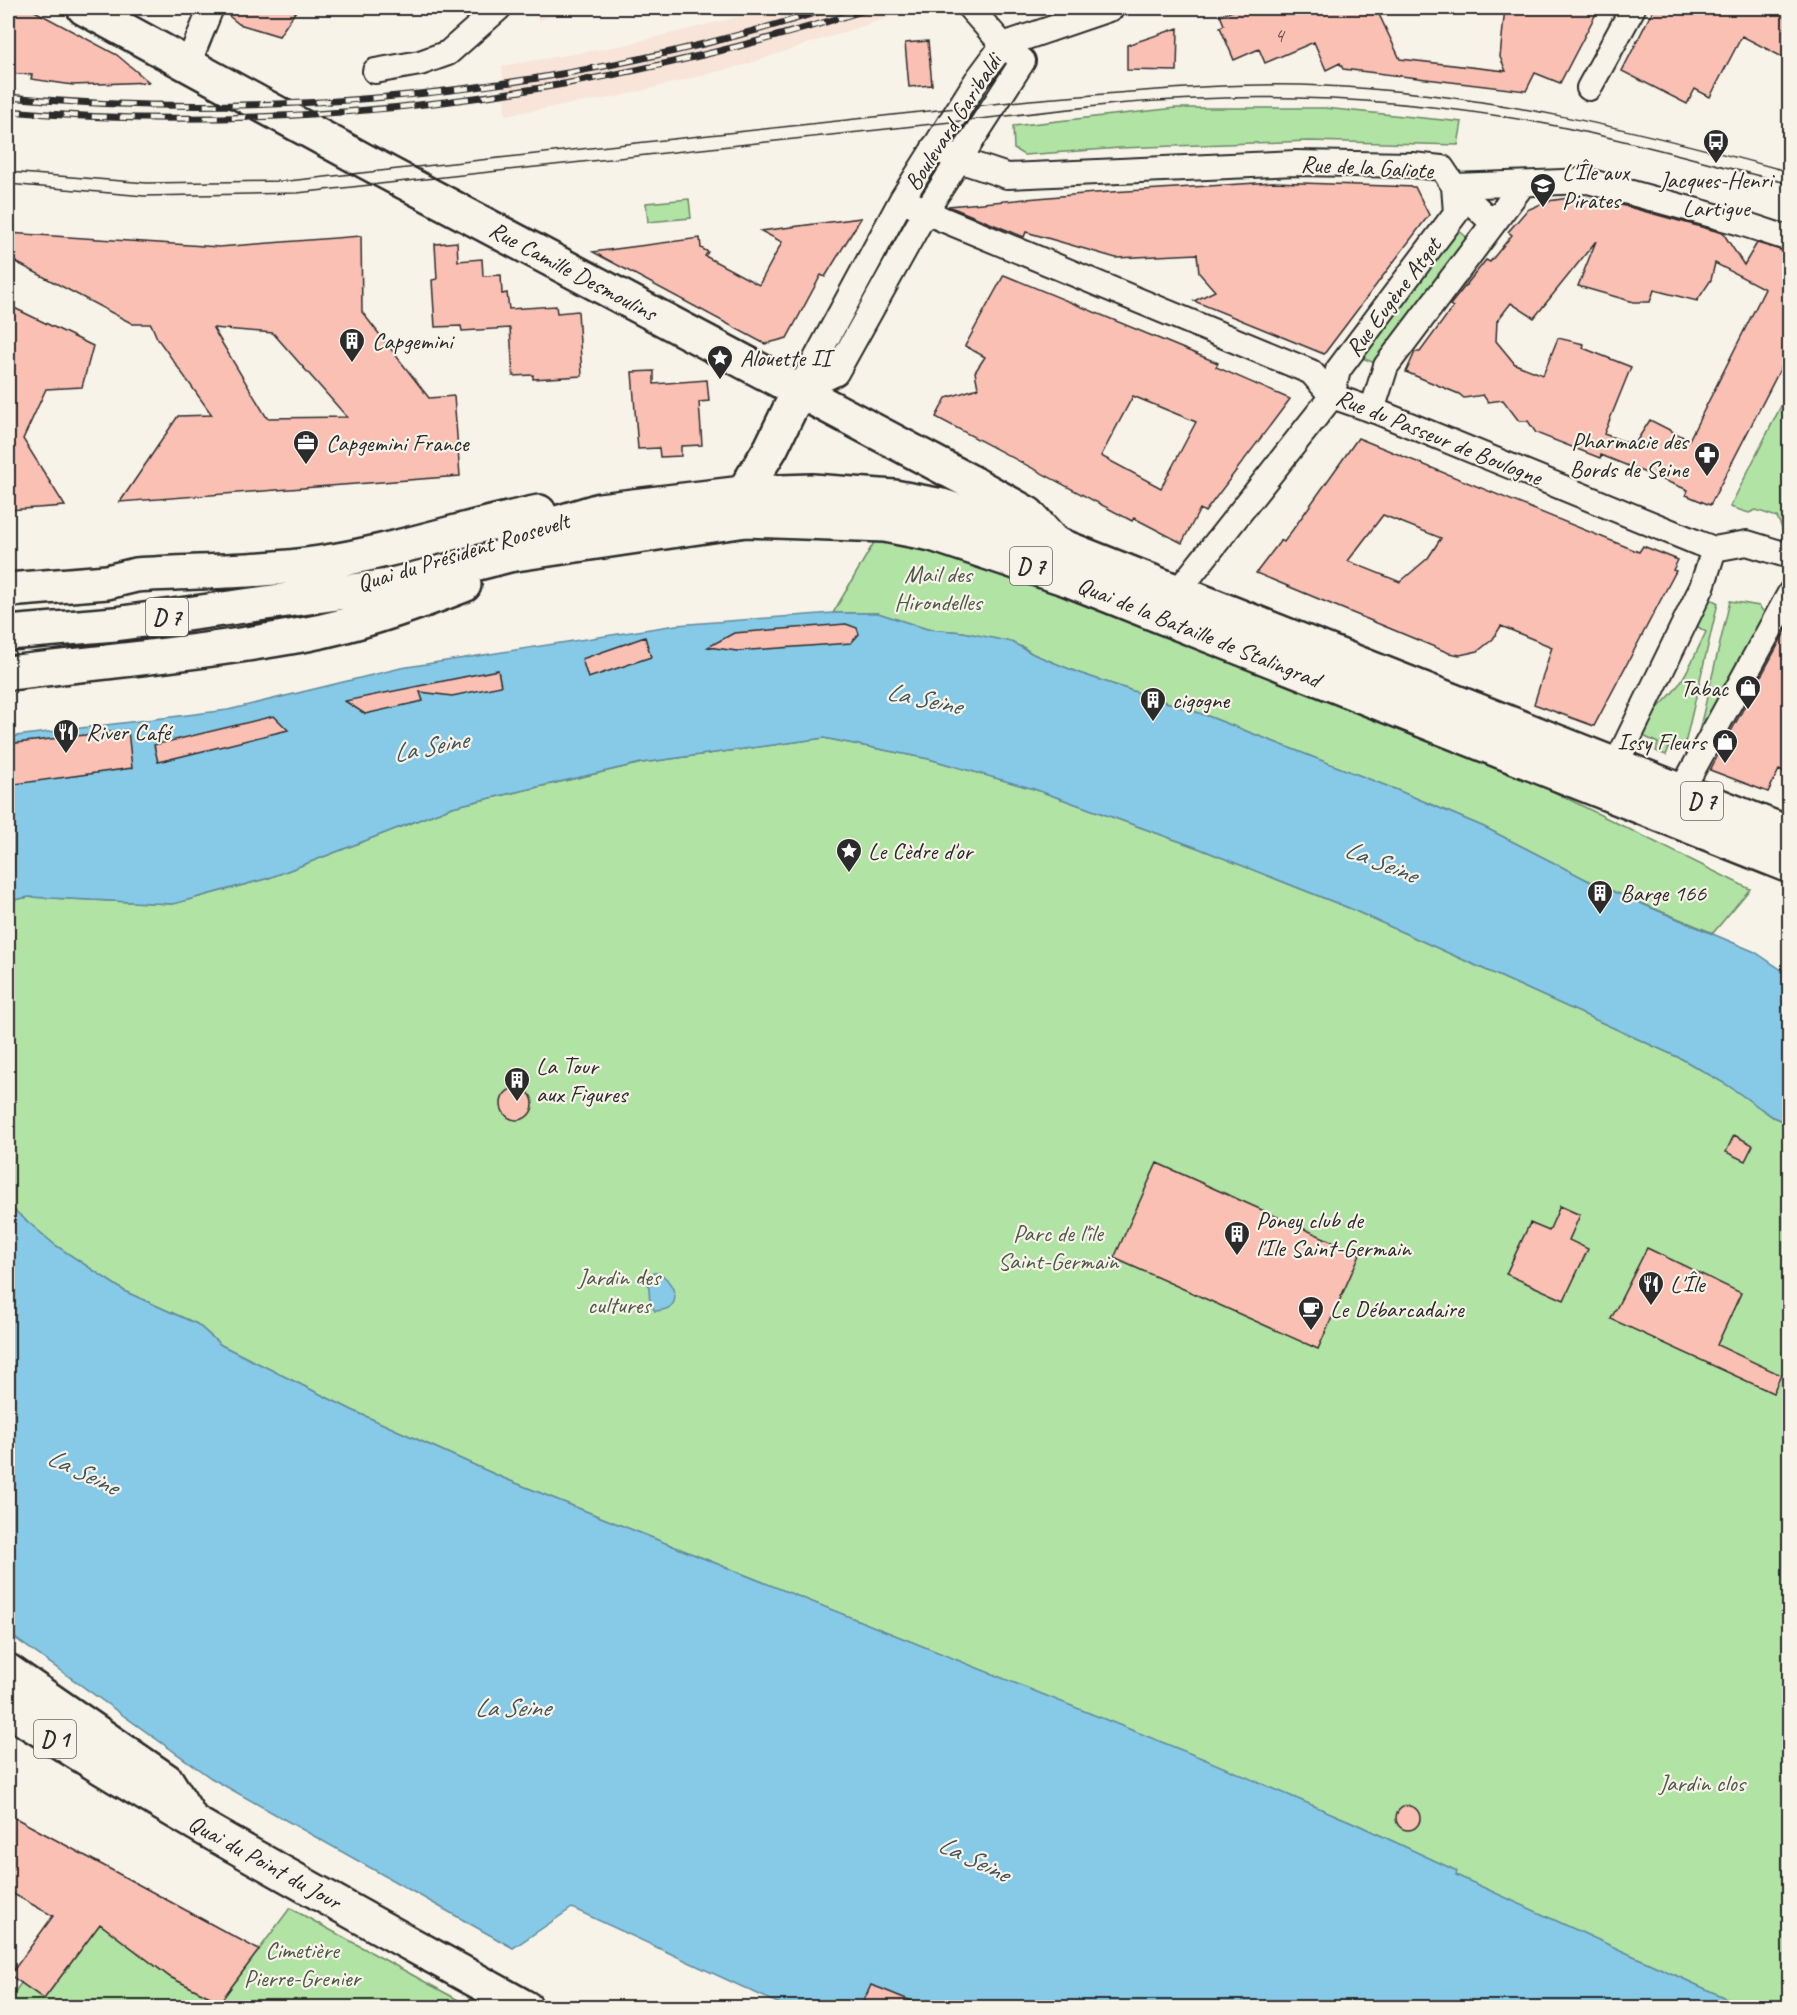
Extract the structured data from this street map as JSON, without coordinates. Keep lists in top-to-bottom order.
{
  "streets": {
    "main road": [
      "Rue Camille Desmoulins",
      "Quai du Président Roosevelt",
      "D 7",
      "Quai de la Bataille de Stalingrad",
      "D 1",
      "Quai du Point du Jour"
    ],
    "street": [
      "Boulevard Garibaldi",
      "Rue de la Galiote",
      "Rue Eugène Atget",
      "Rue du Passeur de Boulogne"
    ]
  },
  "crossings": [
    ["Boulevard Garibaldi", "Rue de la Galiote"],
    ["Boulevard Garibaldi", "Rue Camille Desmoulins"],
    ["Boulevard Garibaldi", "Rue du Passeur de Boulogne"],
    ["Rue de la Galiote", "Rue Eugène Atget"],
    ["Rue Camille Desmoulins", "Quai de la Bataille de Stalingrad"],
    ["Rue Eugène Atget", "Rue du Passeur de Boulogne"],
    ["Rue Eugène Atget", "Quai de la Bataille de Stalingrad"],
    ["Quai du Président Roosevelt", "Quai de la Bataille de Stalingrad"]
  ],
  "water": ["La Seine"],
  "parks": [
    "Mail des Hirondelles",
    "Parc de l'île Saint-Germain",
    "Jardin des cultures",
    "Jardin clos",
    "Cimetière Pierre-Grenier"
  ],
  "places": {
    "bus stop": ["Jacques-Henri Lartigue"],
    "school or university": ["L'Île aux Pirates"],
    "building": [
      "Capgemini",
      "cigogne",
      "Barge 166",
      "La Tour aux Figures",
      "Poney club de l'Ile Saint-Germain"
    ],
    "place": ["Alouette II", "Le Cèdre d'or"],
    "office": ["Capgemini France"],
    "pharmacy": ["Pharmacie des Bords de Seine"],
    "shop": ["Tabac", "Issy Fleurs"],
    "restaurant": ["River Café", "L'Île"],
    "cafe": ["Le Débarcadaire"]
  },
  "house_numbers": ["4"]
}
